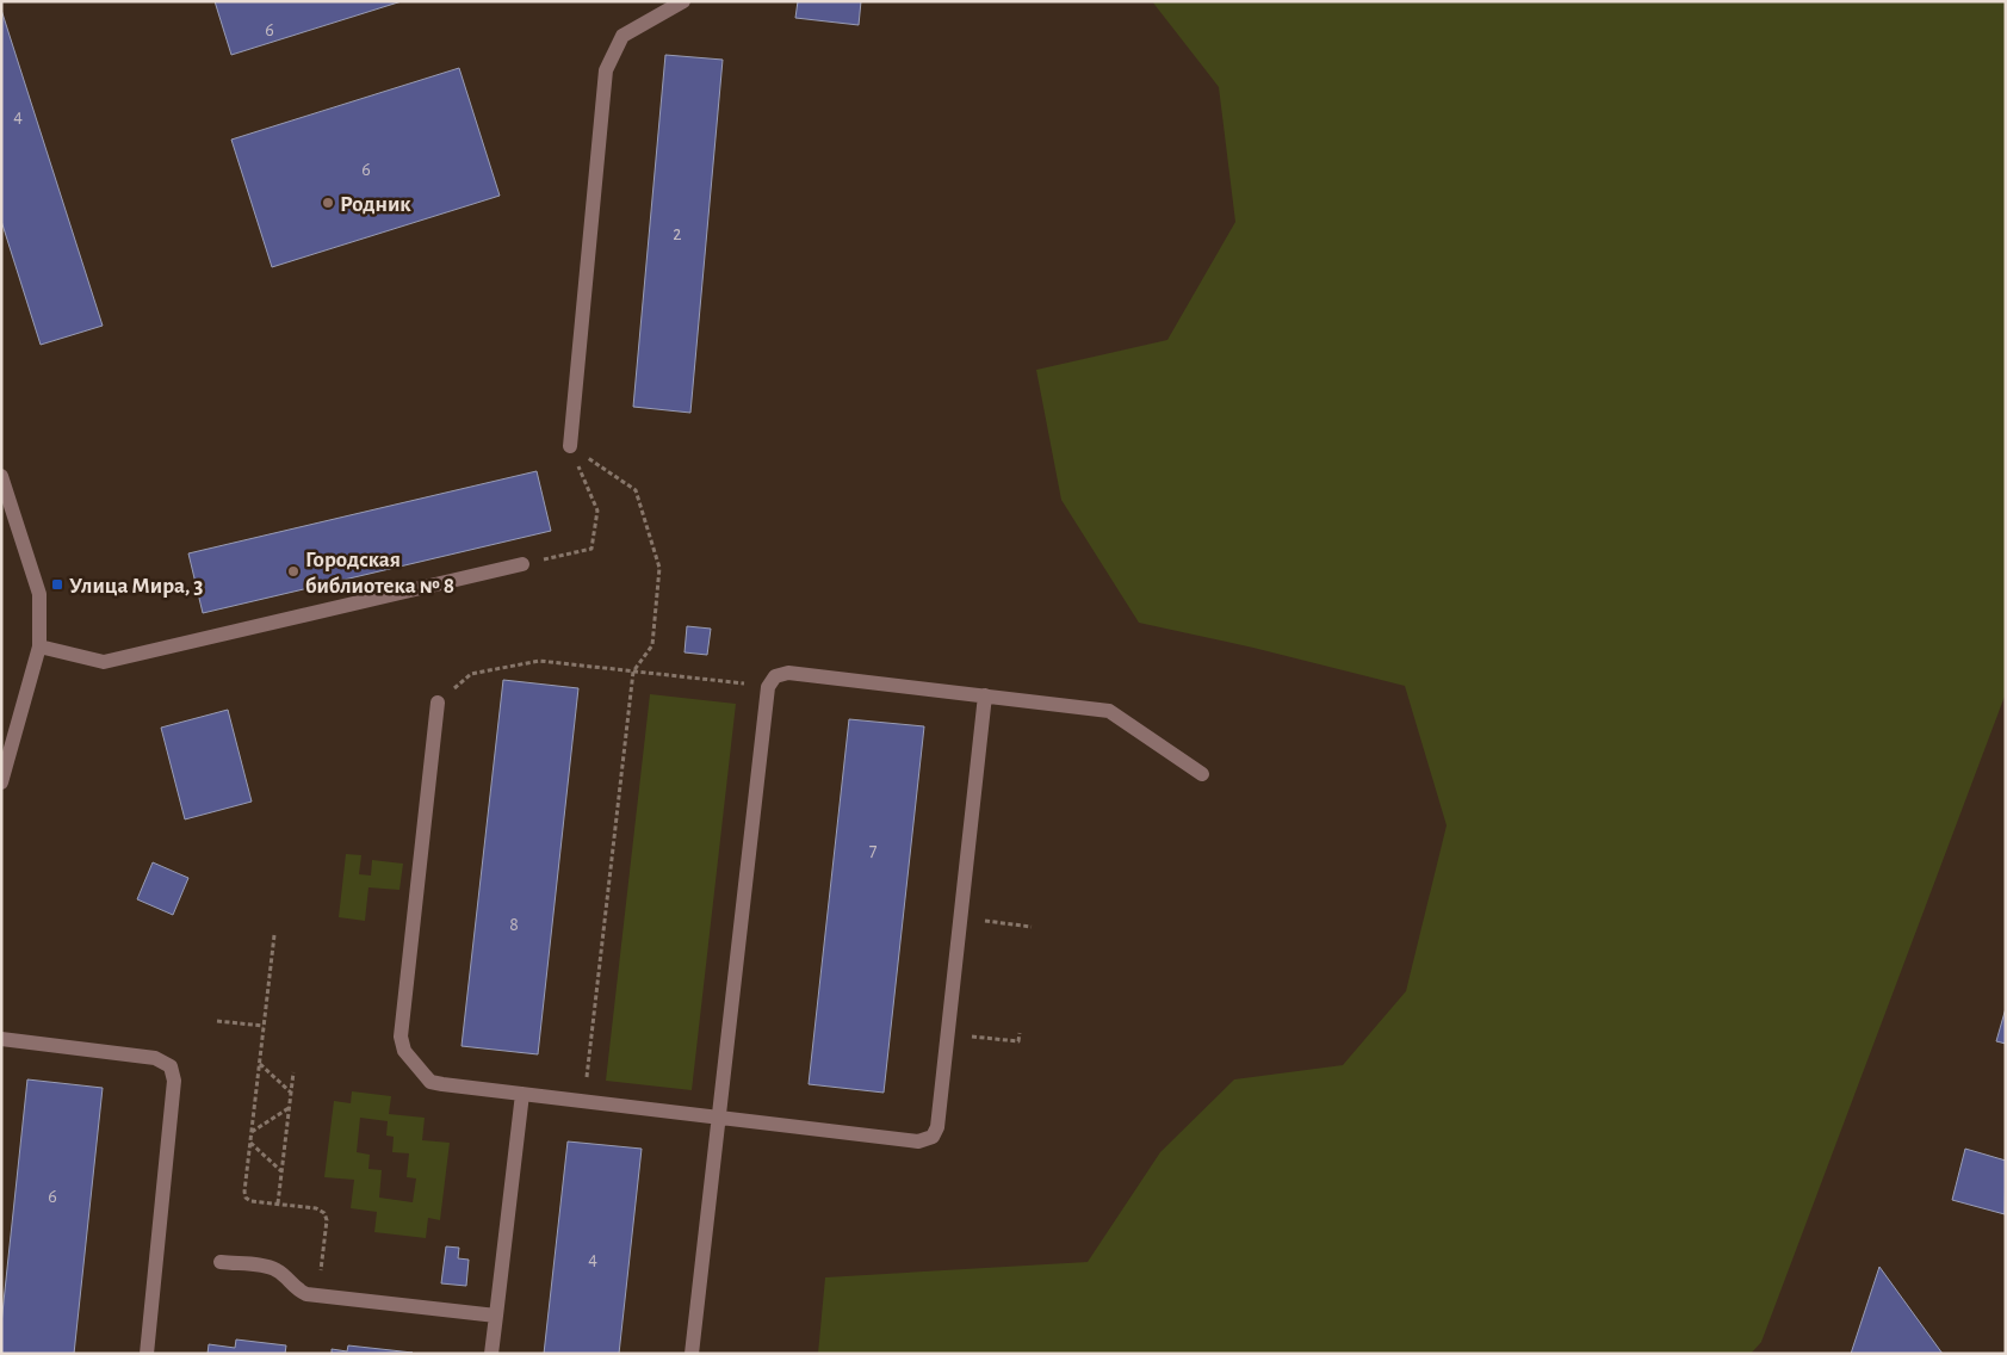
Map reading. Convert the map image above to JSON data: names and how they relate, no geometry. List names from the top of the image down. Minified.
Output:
{"places":{"other":["Родник","Городская библиотека № 8"],"transit":["Улица Мира, 3"]},"house_numbers":["6","4","6","2","7","8","6","4"]}
